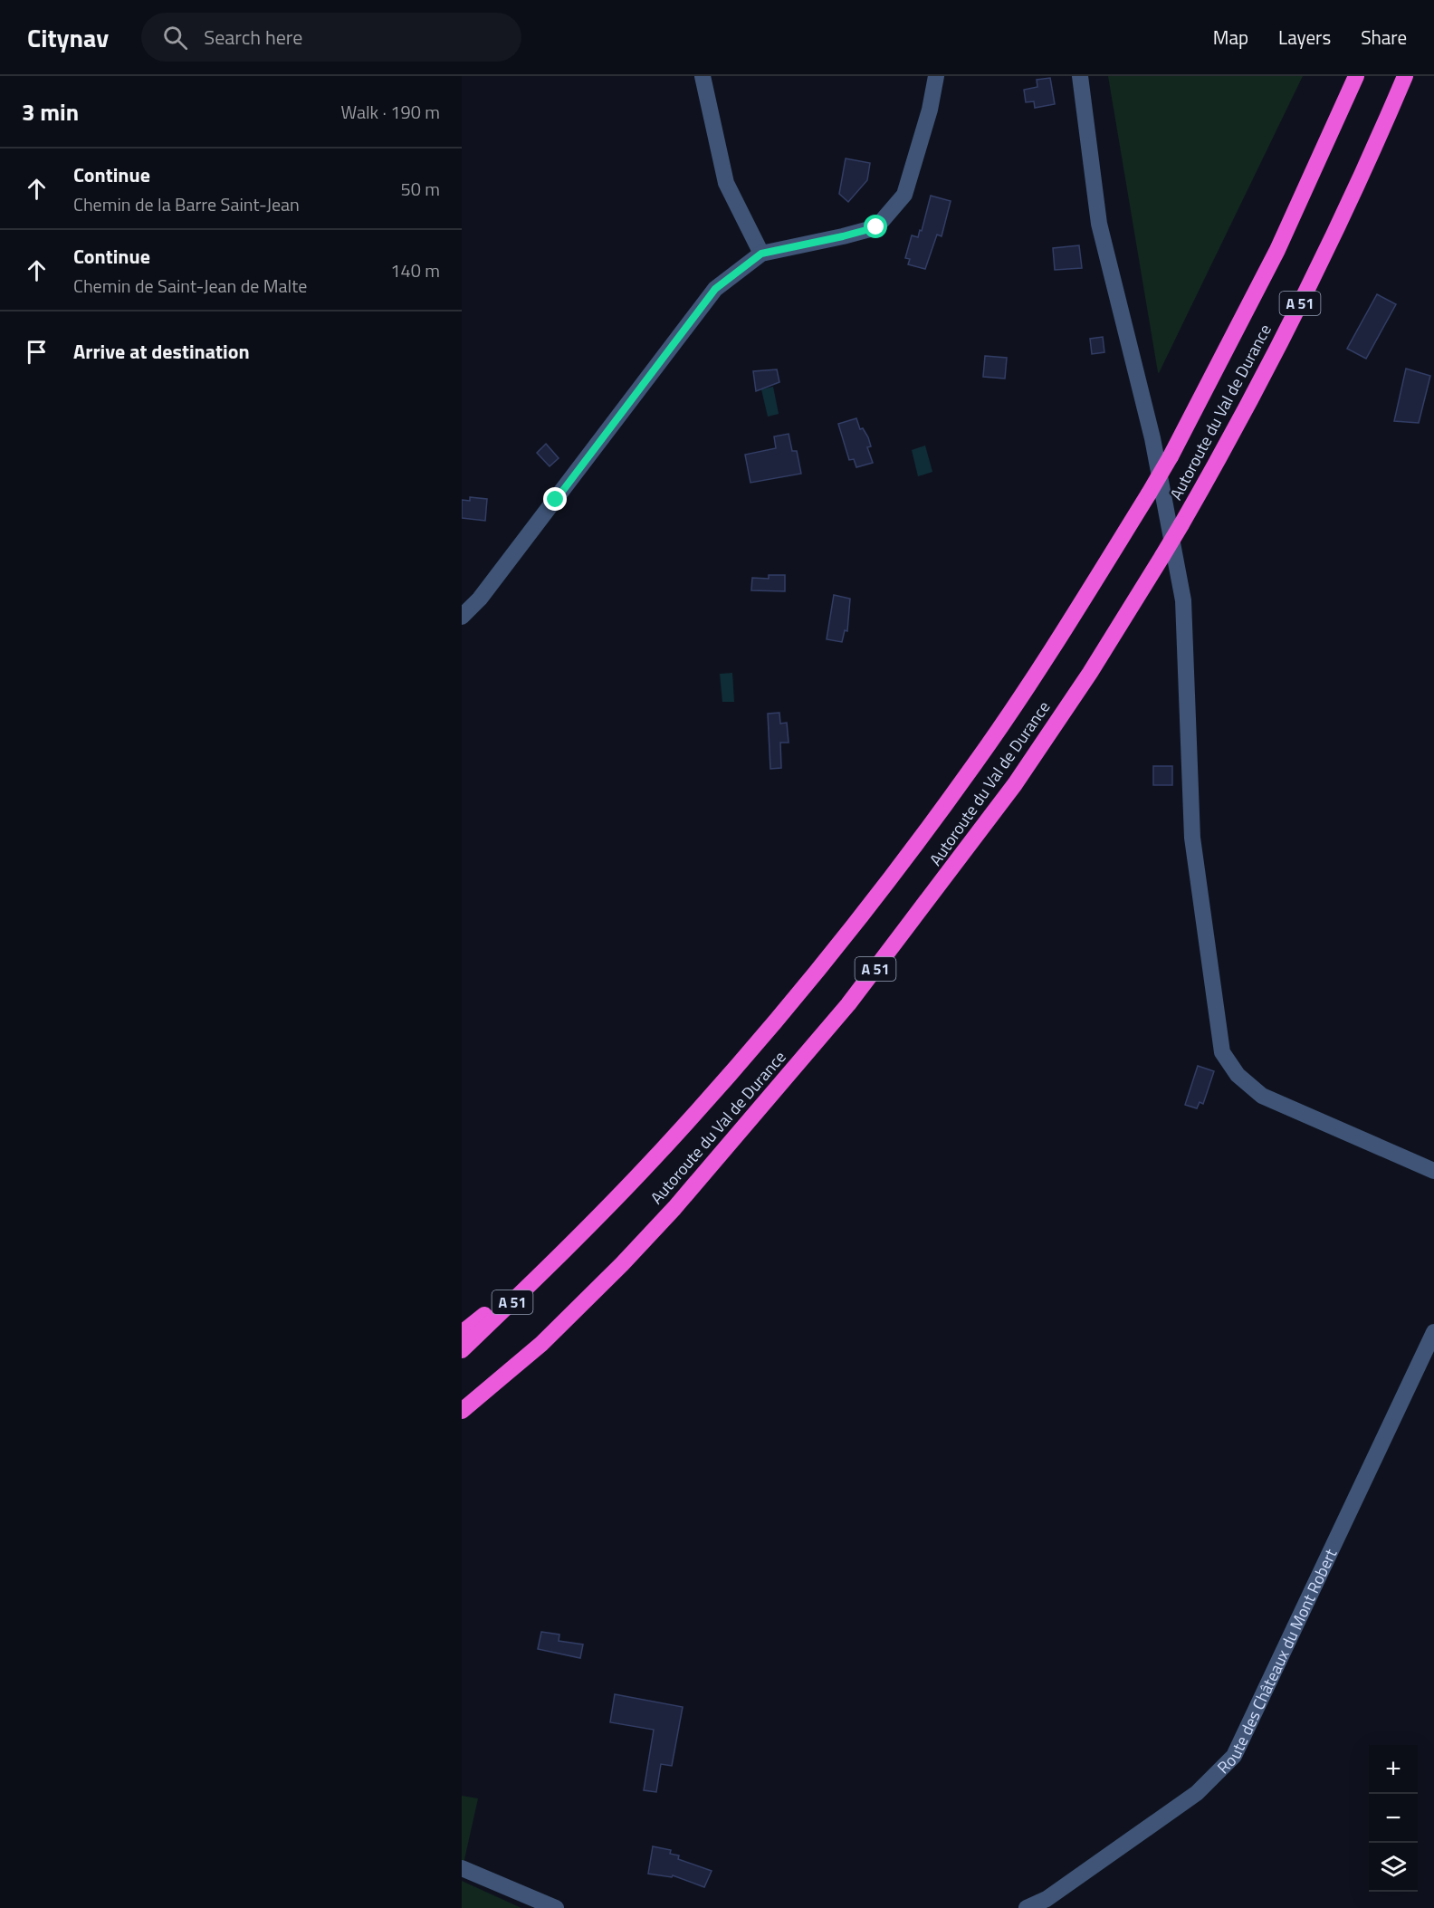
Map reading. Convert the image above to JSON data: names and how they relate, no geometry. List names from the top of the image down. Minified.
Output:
{"streets":{"highway":["A 51","Autoroute du Val de Durance"],"street":["Route des Châteaux du Mont Robert"]},"page":{"header":"Citynav","search":"Search here","nav":["Map","Layers","Share"],"heading":["3 min","Walk · 190 m"],"list":[["Continue","Chemin de la Barre Saint-Jean","50 m"],["Continue","Chemin de Saint-Jean de Malte","140 m"],"Arrive at destination"],"map_buttons":["+","−"]}}
